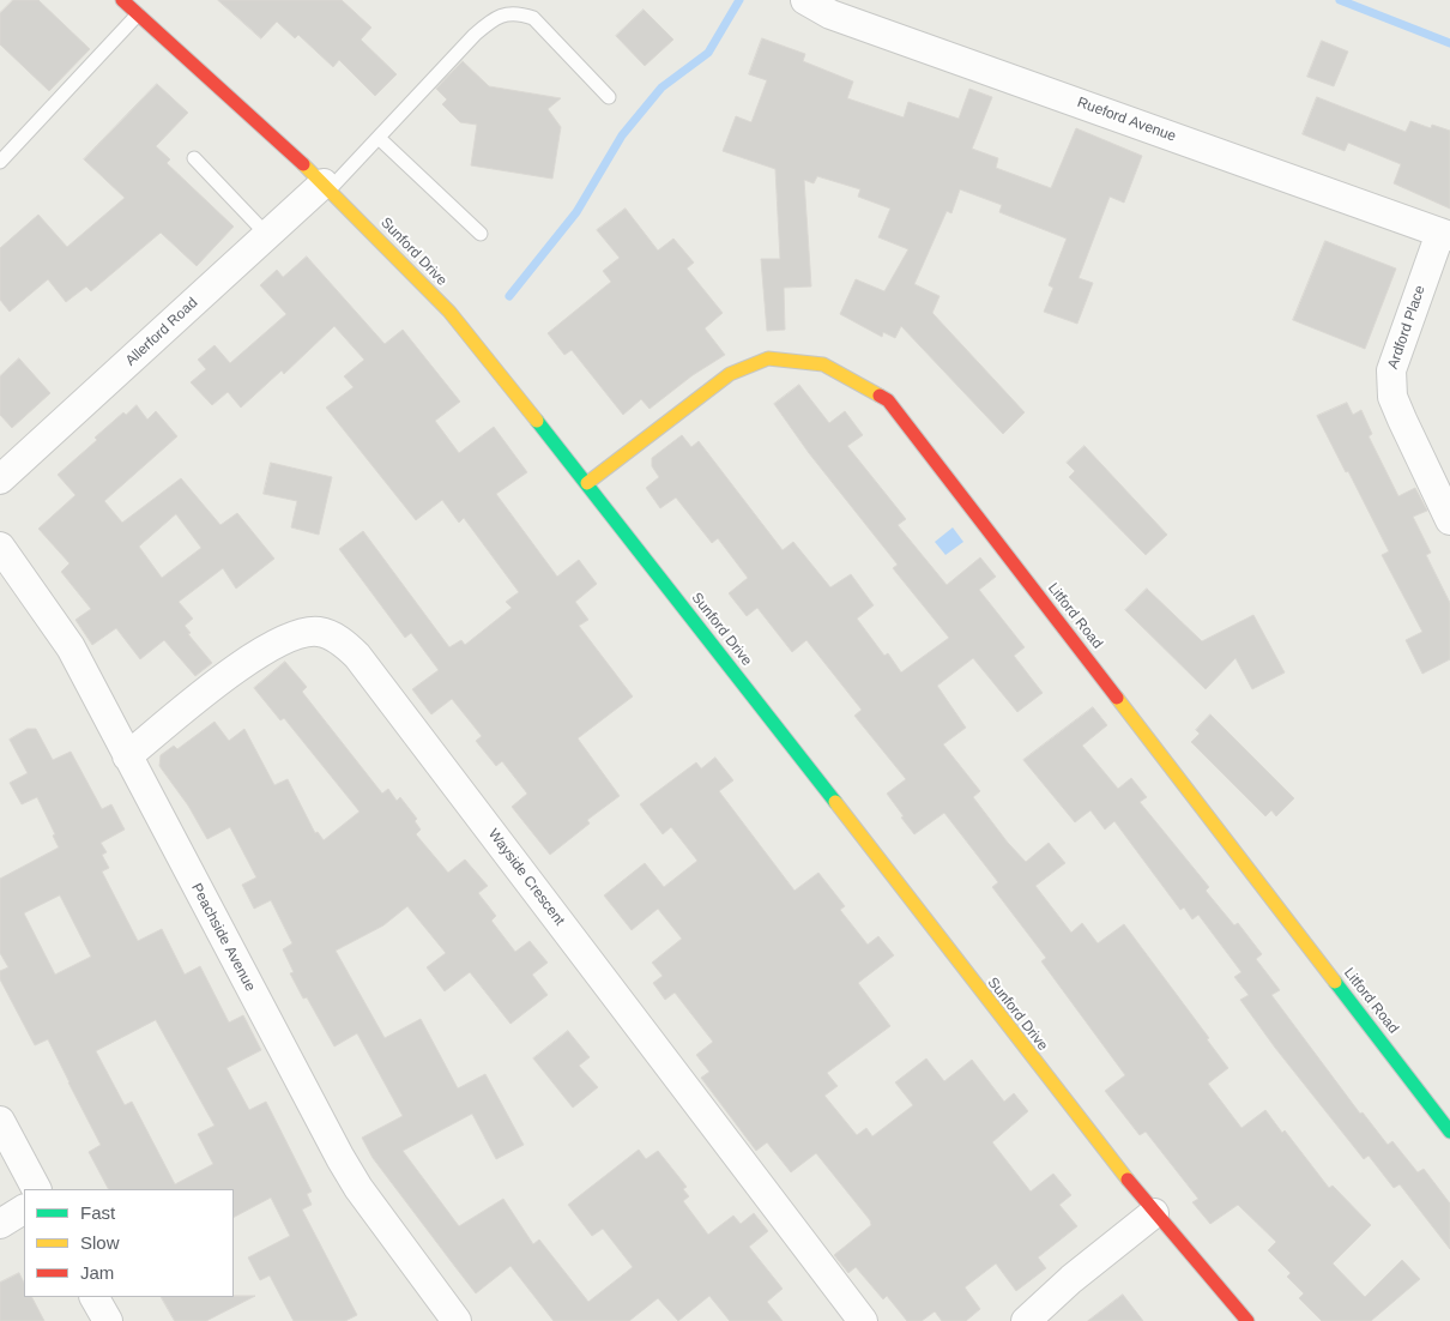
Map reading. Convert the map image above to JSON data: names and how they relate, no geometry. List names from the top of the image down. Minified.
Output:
{"streets":{"street":["Rueford Avenue","Sunford Drive","Ardford Place","Allerford Road","Litford Road","Wayside Crescent","Peachside Avenue"]},"crossings":[["Rueford Avenue","Ardford Place"],["Sunford Drive","Allerford Road"],["Sunford Drive","Litford Road"],["Wayside Crescent","Peachside Avenue"]],"legend":["Fast","Slow","Jam"]}
